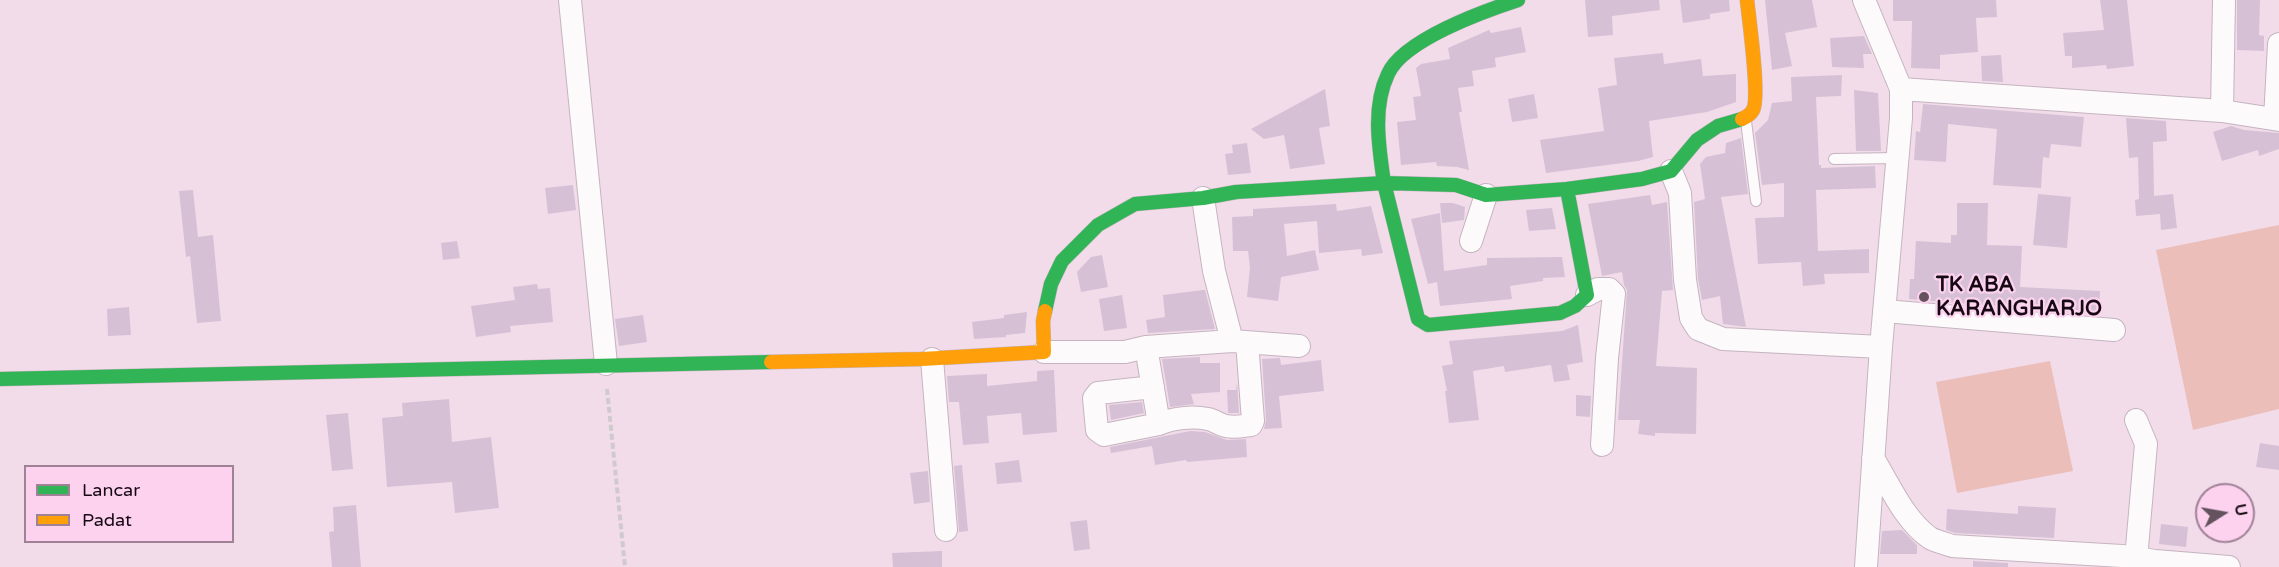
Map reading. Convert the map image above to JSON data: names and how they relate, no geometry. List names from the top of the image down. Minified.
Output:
{"places":["TK ABA KARANGHARJO"],"legend":["Lancar","Padat"],"north":"right"}
